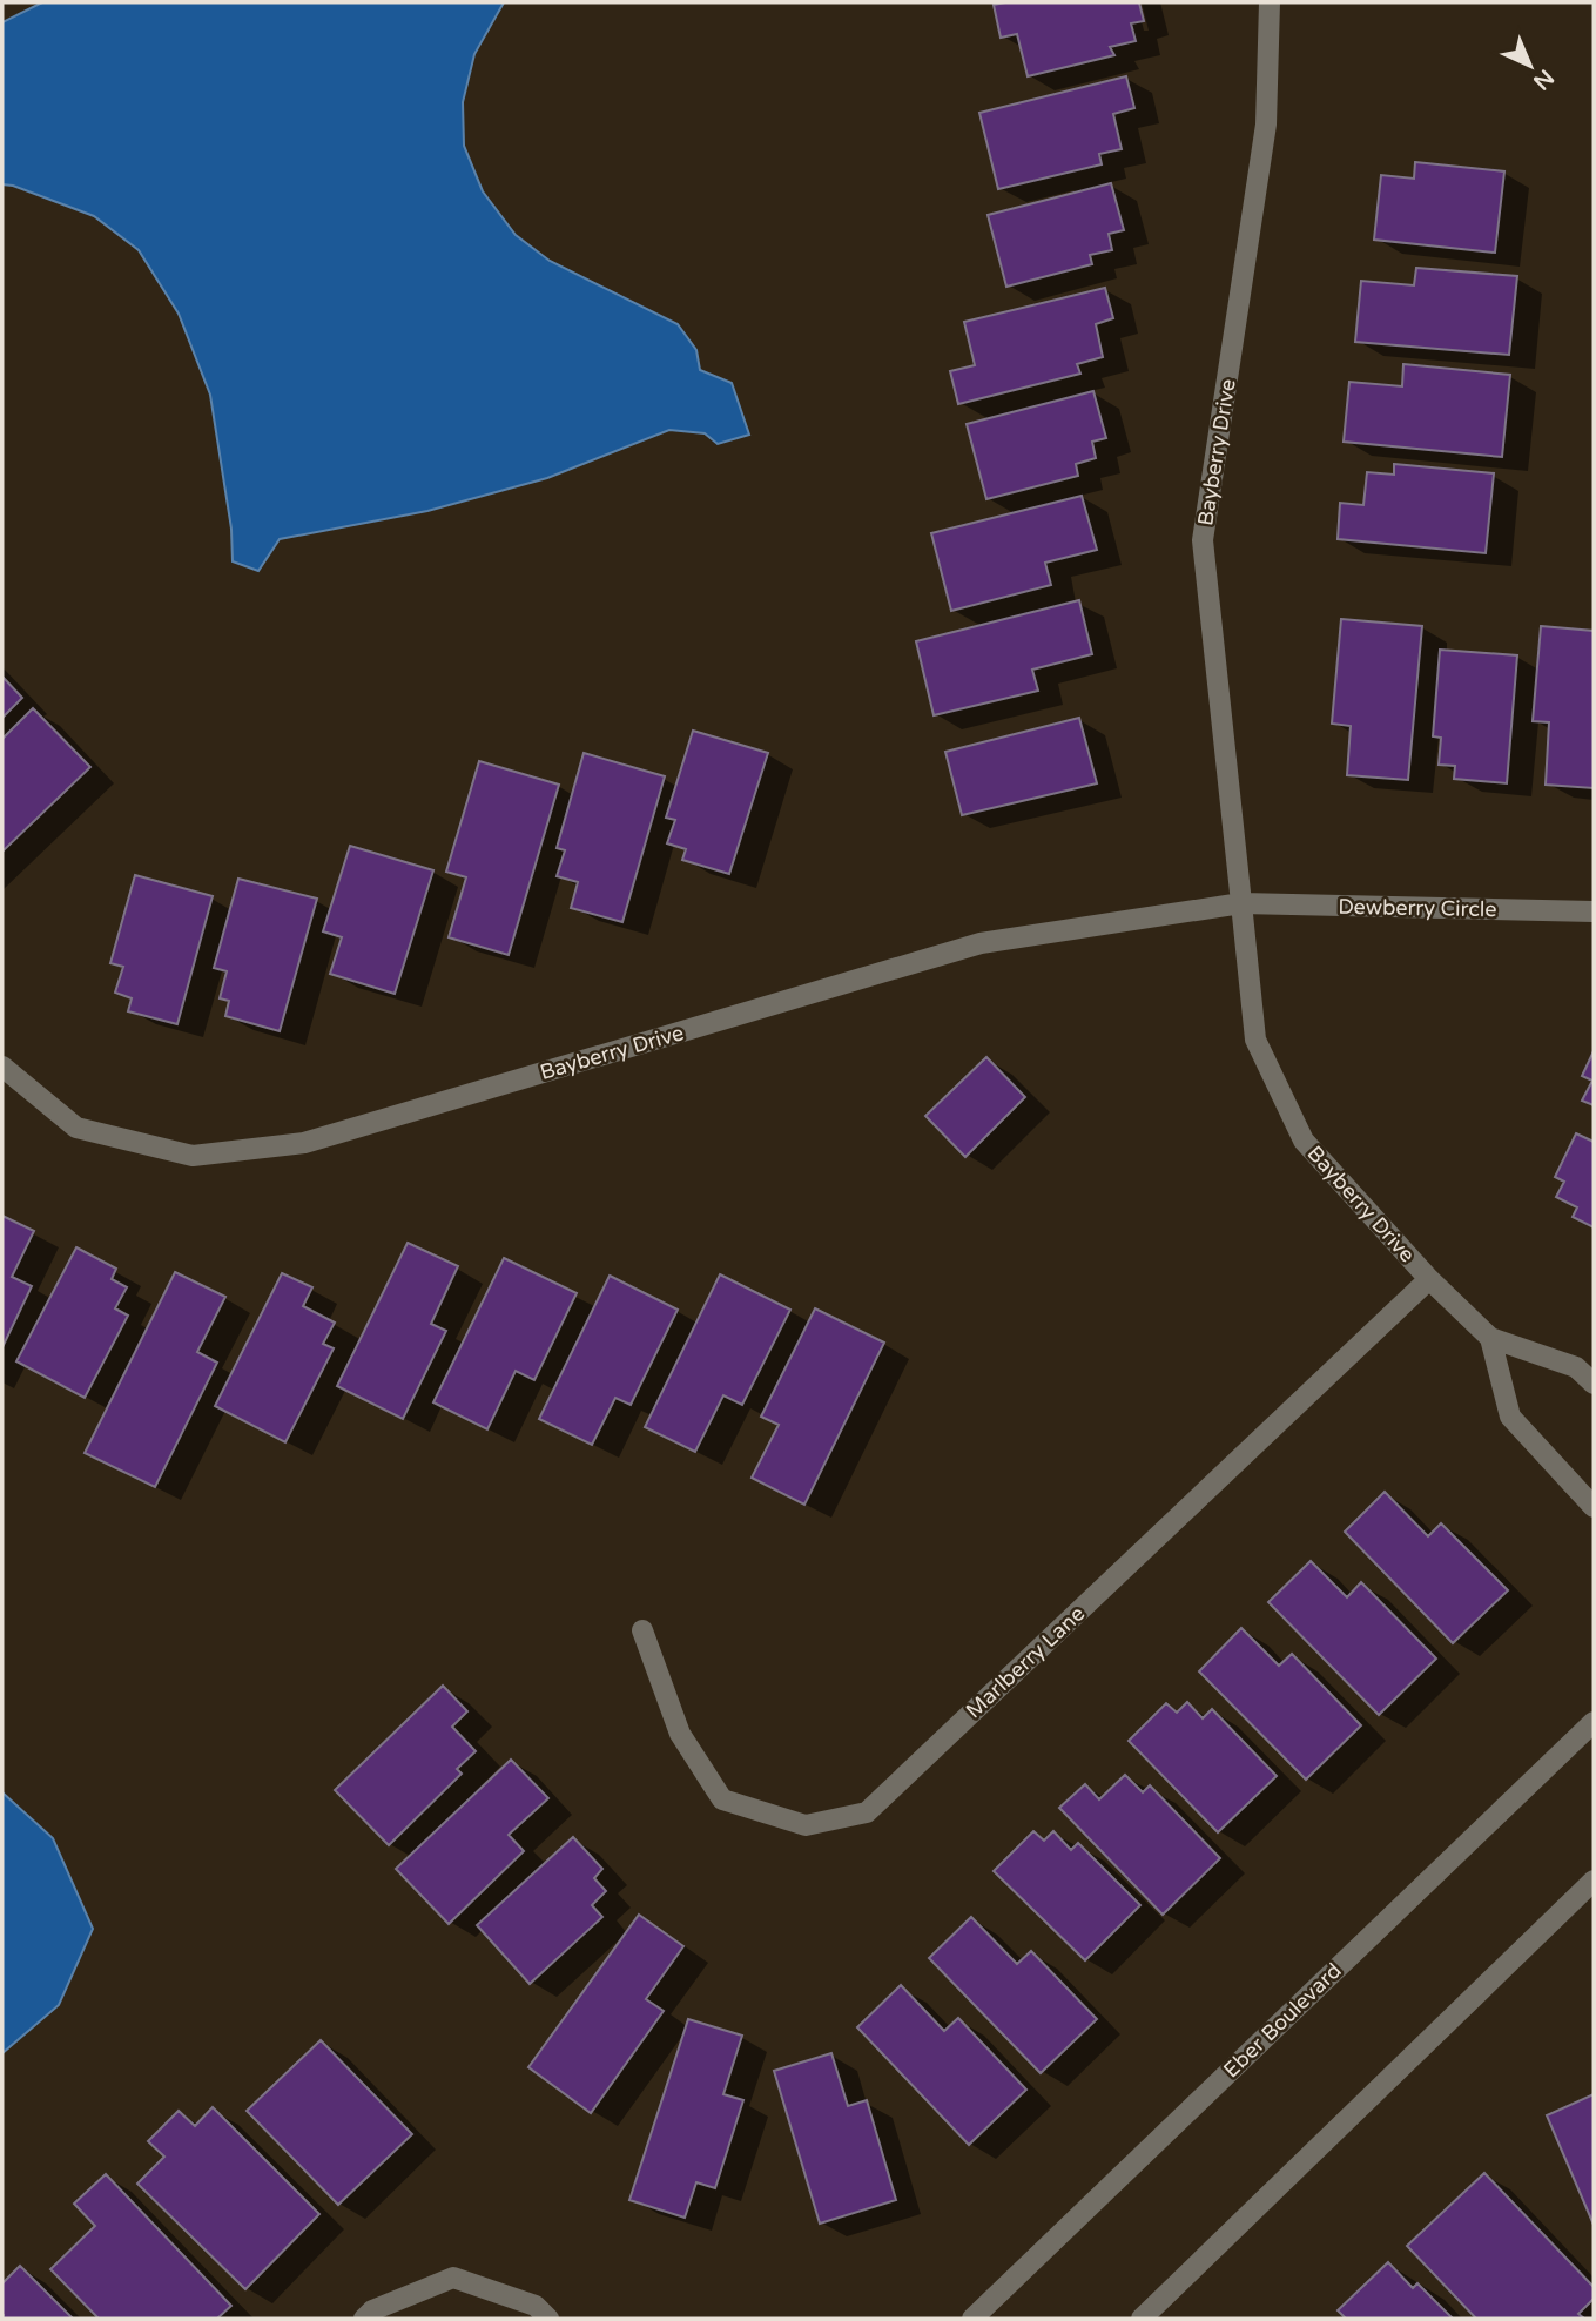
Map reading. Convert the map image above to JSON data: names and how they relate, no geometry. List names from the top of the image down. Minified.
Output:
{"streets":{"street":["Bayberry Drive","Dewberry Circle","Marlberry Lane","Eber Boulevard"]},"crossings":[["Bayberry Drive","Dewberry Circle"],["Bayberry Drive","Marlberry Lane"]],"north":"bottom right"}
